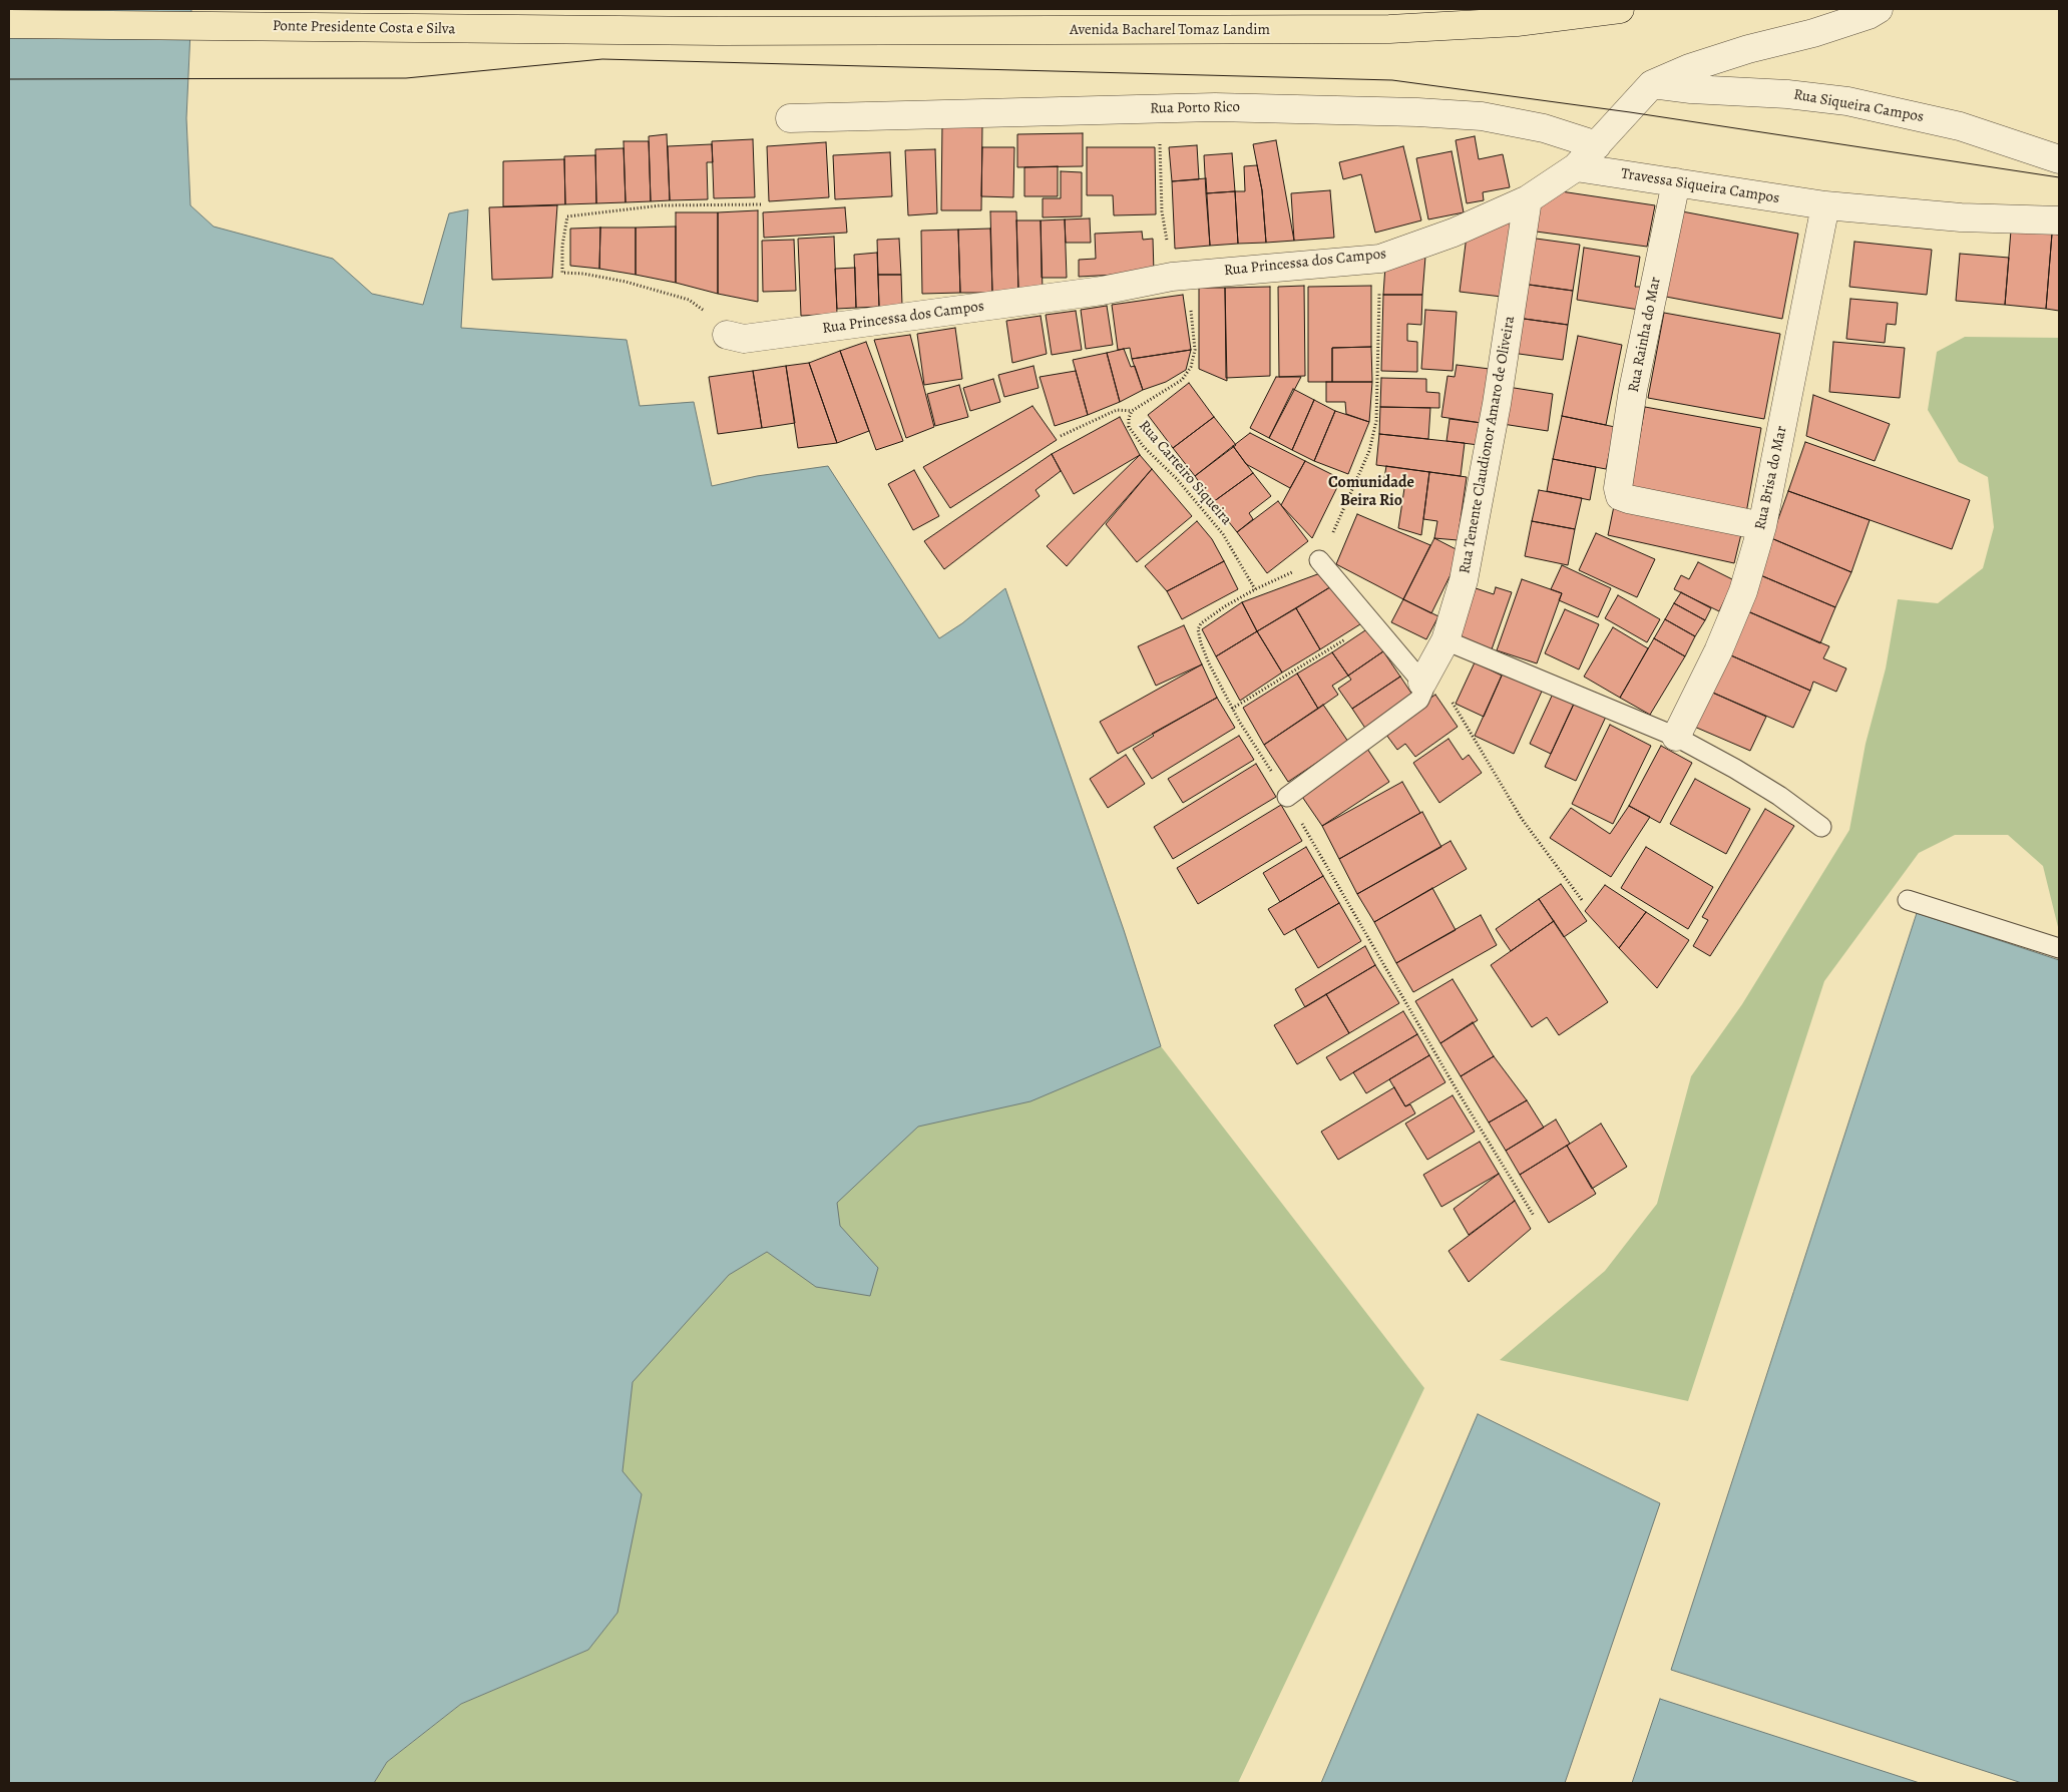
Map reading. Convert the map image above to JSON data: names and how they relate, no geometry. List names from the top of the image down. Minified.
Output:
{"streets":{"highway":["Ponte Presidente Costa e Silva","Avenida Bacharel Tomaz Landim"],"street":["Rua Siqueira Campos","Rua Porto Rico","Travessa Siqueira Campos","Rua Princessa dos Campos","Rua Rainha do Mar","Rua Tenente Claudionor Amaro de Oliveira","Rua Brisa do Mar"],"path":["Rua Carteiro Siqueira"]},"crossings":[["Ponte Presidente Costa e Silva","Avenida Bacharel Tomaz Landim"],["Rua Siqueira Campos","Rua Princessa dos Campos"],["Rua Porto Rico","Rua Princessa dos Campos"],["Rua Porto Rico","Rua Carteiro Siqueira"],["Travessa Siqueira Campos","Rua Princessa dos Campos"],["Travessa Siqueira Campos","Rua Rainha do Mar"],["Travessa Siqueira Campos","Rua Brisa do Mar"],["Rua Princessa dos Campos","Rua Tenente Claudionor Amaro de Oliveira"],["Rua Princessa dos Campos","Rua Carteiro Siqueira"],["Rua Rainha do Mar","Rua Brisa do Mar"]],"districts":["Comunidade Beira Rio"]}
